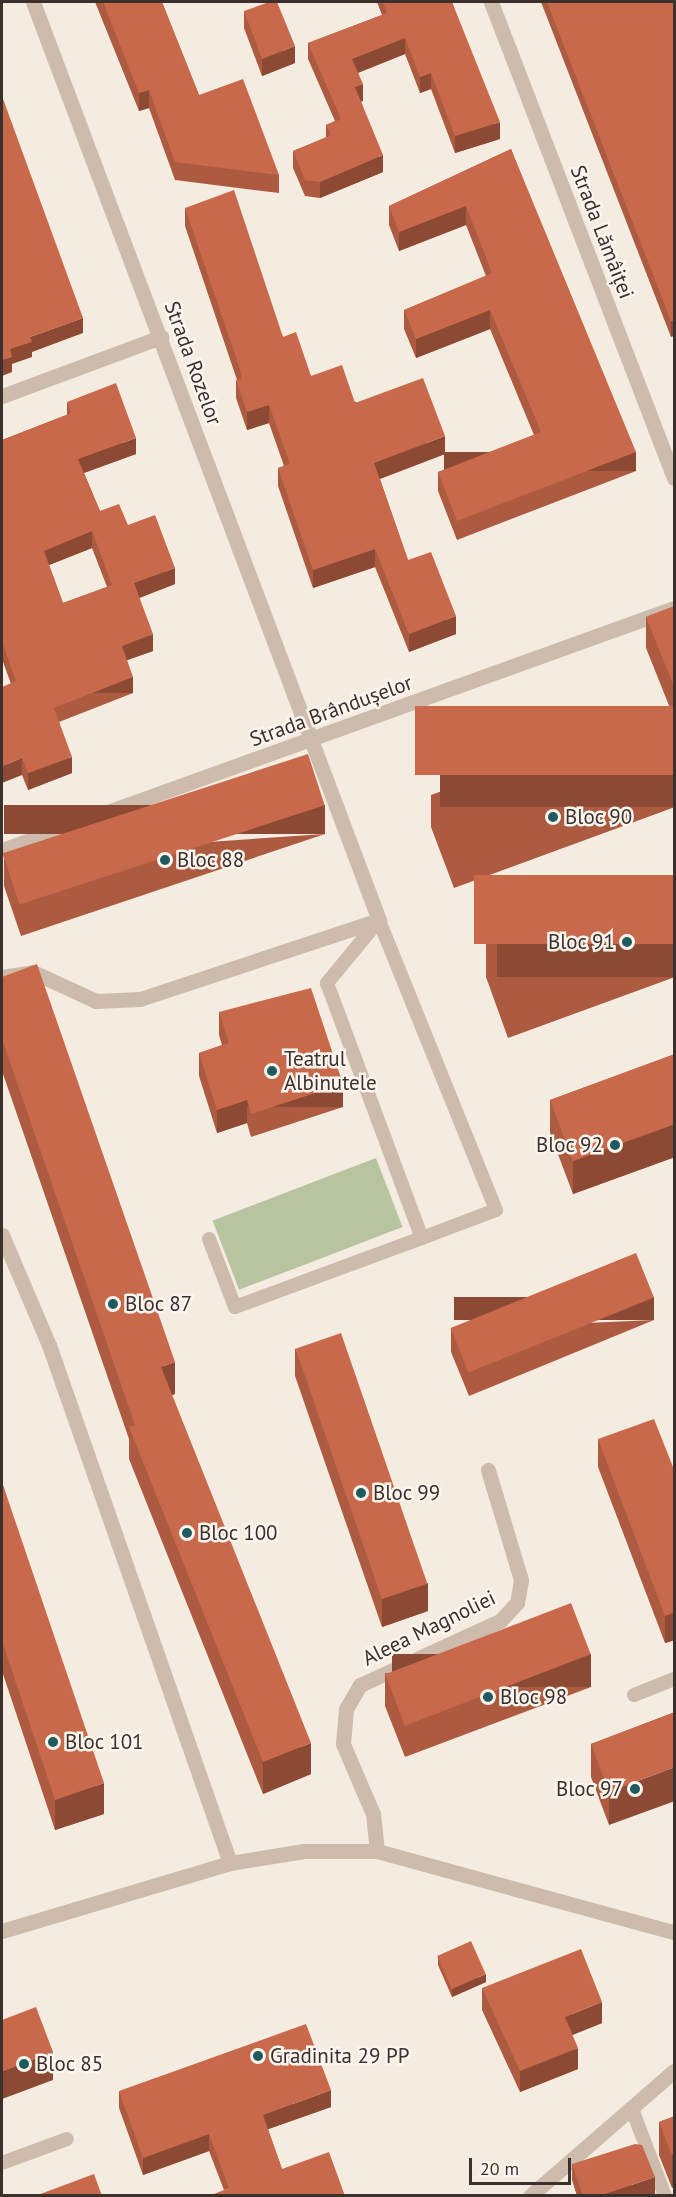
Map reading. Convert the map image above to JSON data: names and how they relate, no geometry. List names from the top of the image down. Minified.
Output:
{"streets":{"street":["Strada Lămâiței","Strada Rozelor","Strada Brândușelor","Aleea Magnoliei"]},"crossings":[["Strada Rozelor","Strada Brândușelor"]],"places":["Bloc 90","Bloc 88","Bloc 91","Teatrul Albinutele","Bloc 92","Bloc 87","Bloc 99","Bloc 100","Bloc 98","Bloc 101","Bloc 97","Gradinita 29 PP","Bloc 85"],"scale_bar":"20 m"}
